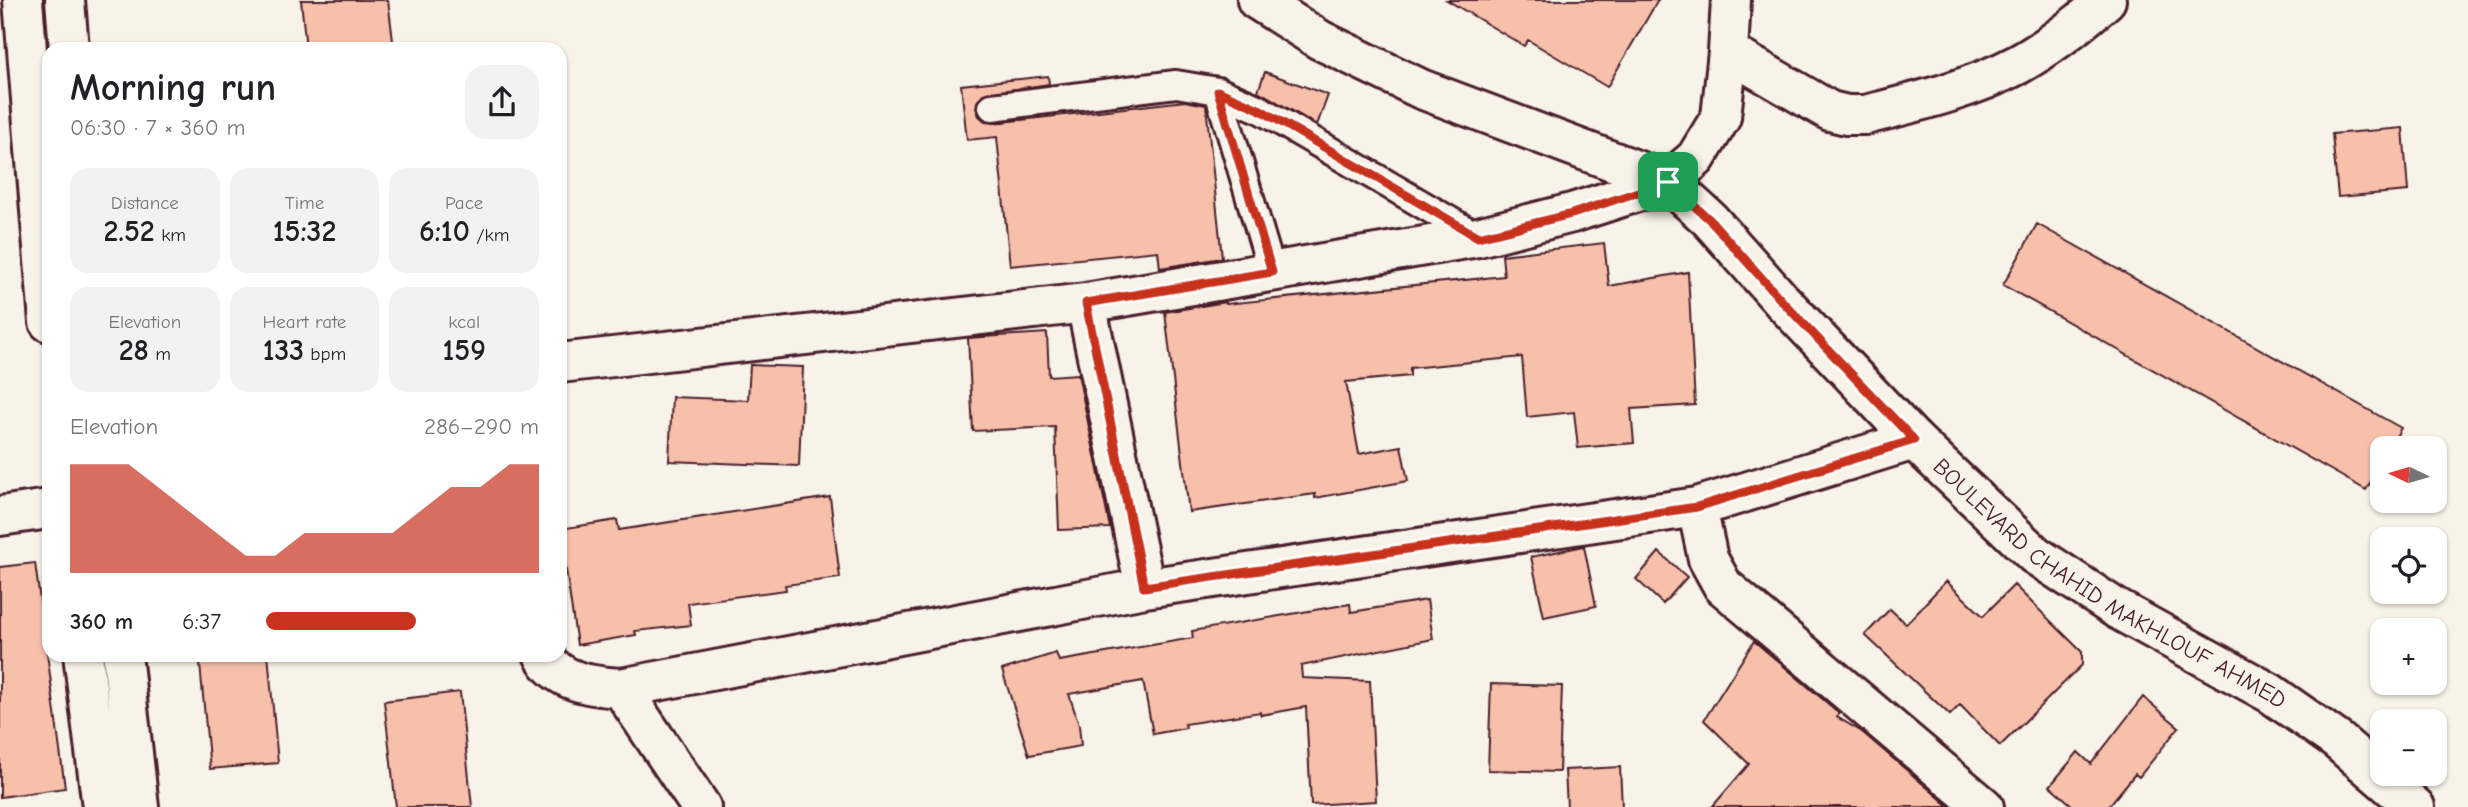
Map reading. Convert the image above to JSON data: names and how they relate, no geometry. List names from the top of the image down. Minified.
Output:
{"streets":{"street":["BOULEVARD CHAHID MAKHLOUF AHMED"]},"north":"left","page":{"heading":["Morning run","06:30 · 7 × 360 m"],"stats":[["Distance","2.52 km"],["Time","15:32"],["Pace","6:10 /km"],["Elevation","28 m"],["Heart rate","133 bpm"],["kcal","159"]],"chart":["Elevation","286–290 m"],"map_buttons":["+","−"],"list":[{"name":"360 m","note":"6:37"}]}}
